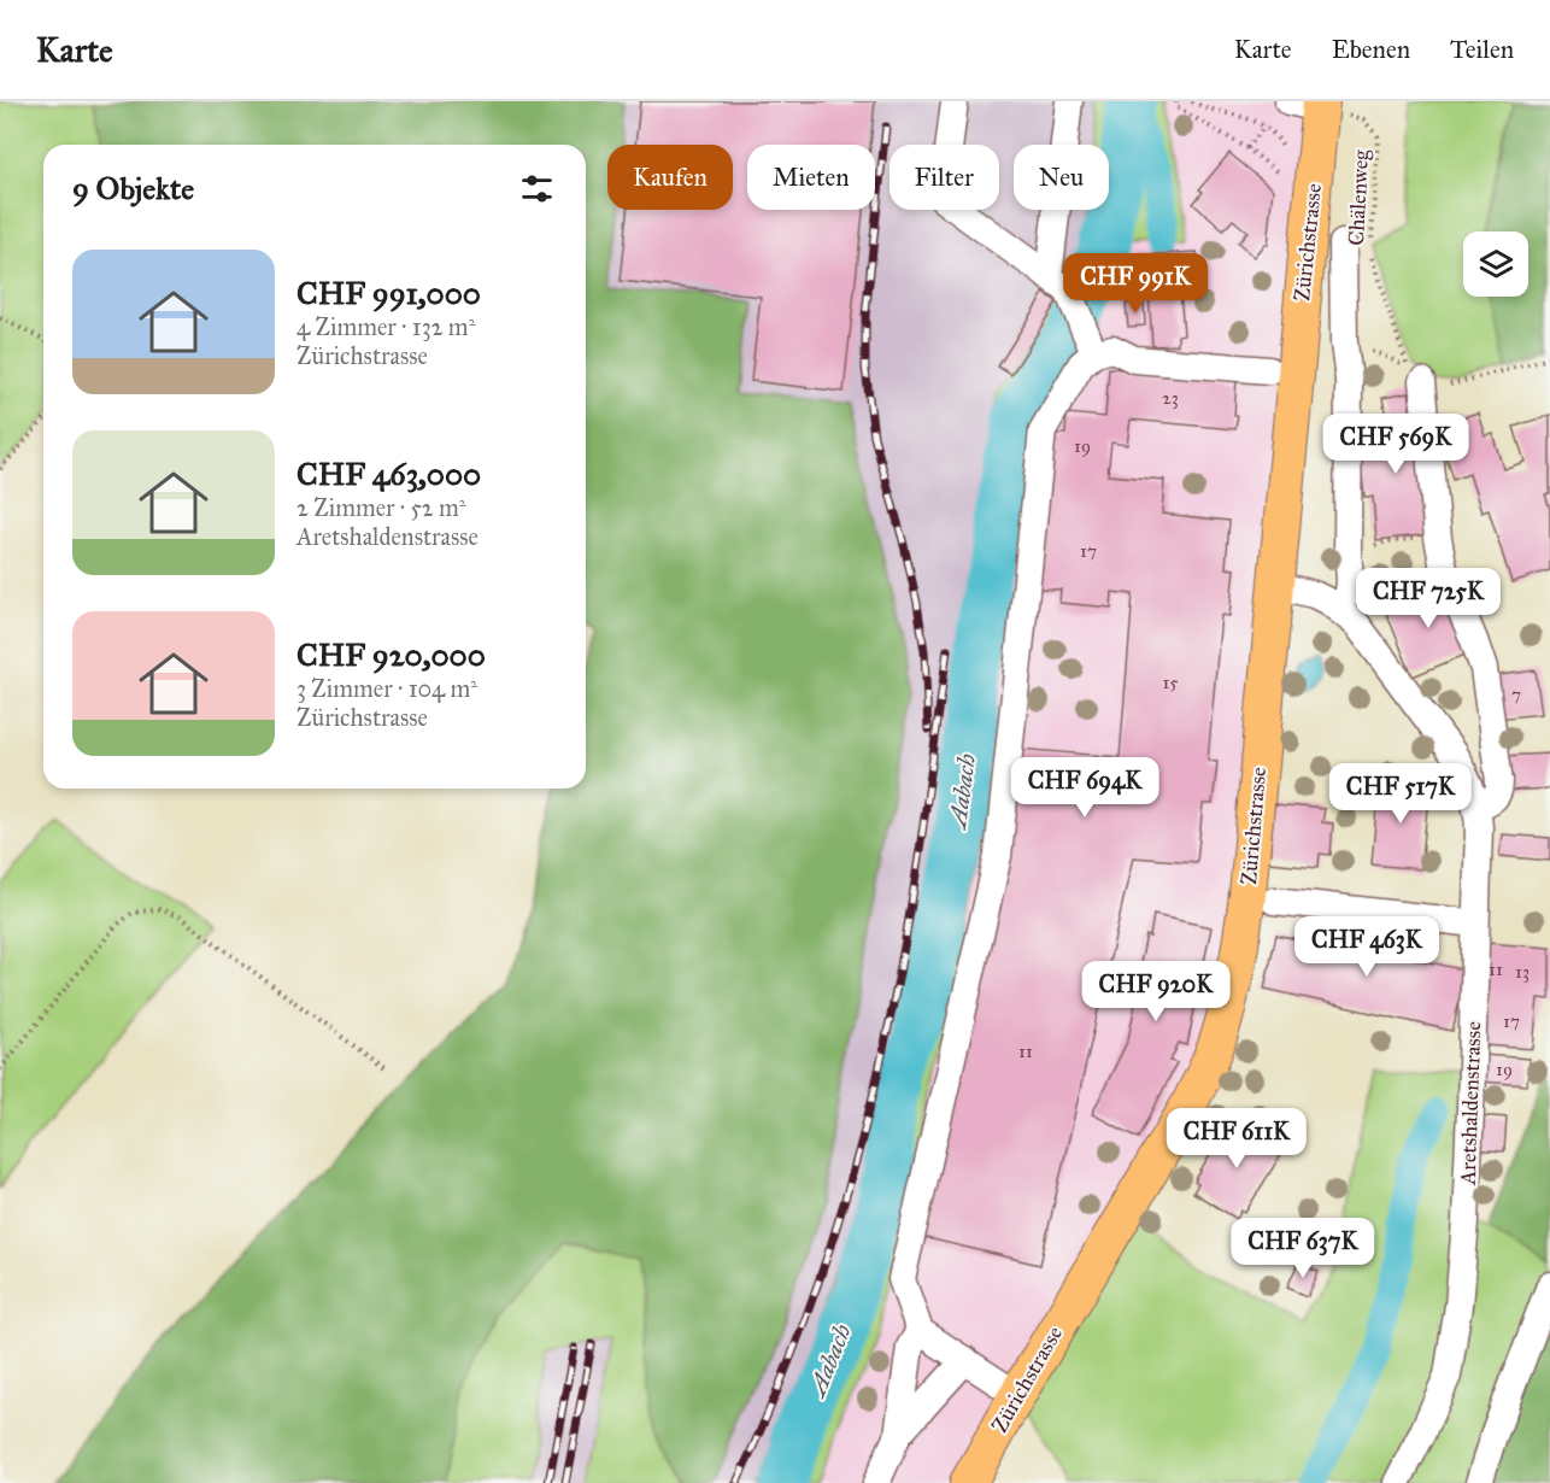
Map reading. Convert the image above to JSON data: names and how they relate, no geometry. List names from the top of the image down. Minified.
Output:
{"streets":{"main road":["Zürichstrasse"],"street":["Aretshaldenstrasse"],"path":["Chälenweg"]},"crossings":[["Chälenweg","Zürichstrasse"],["Zürichstrasse","Aretshaldenstrasse"]],"water":["Aabach"],"house_numbers":["23","19","17","15","7","11","13","17","11","19"],"page":{"header":"Karte","nav":["Karte","Ebenen","Teilen"],"chip":["Kaufen","Mieten","Filter","Neu"],"heading":"9 Objekte","list":[{"name":"CHF 991,000","note":"4 Zimmer · 132 m² · Zürichstrasse"},{"name":"CHF 463,000","note":"2 Zimmer · 52 m² · Aretshaldenstrasse"},{"name":"CHF 920,000","note":"3 Zimmer · 104 m² · Zürichstrasse"}],"price":["CHF 991K","CHF 569K","CHF 725K","CHF 694K","CHF 517K","CHF 463K","CHF 920K","CHF 611K","CHF 637K"]}}
